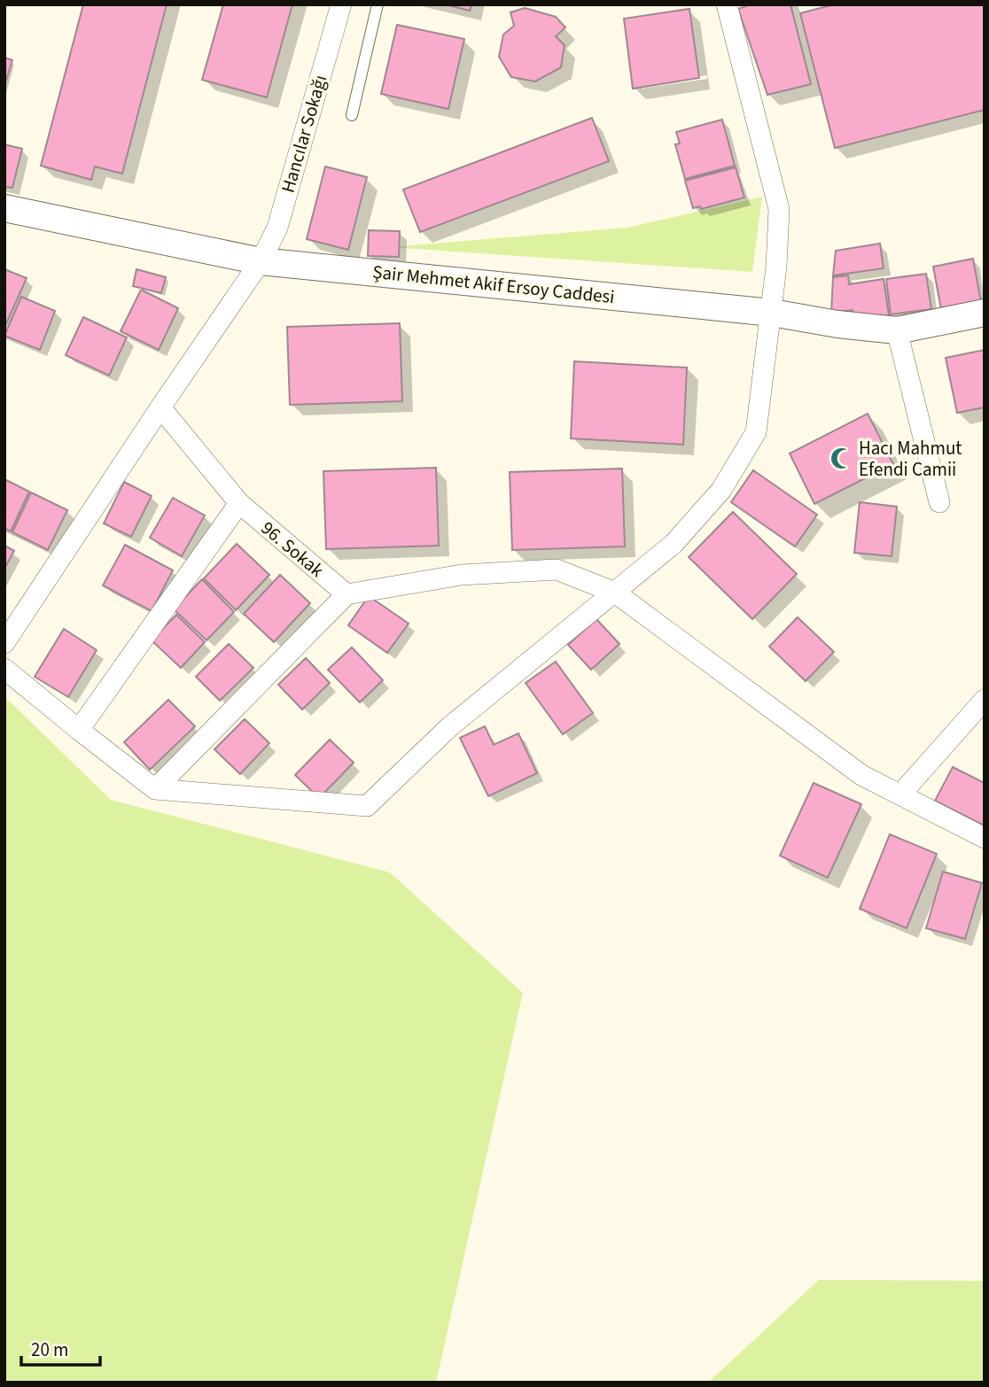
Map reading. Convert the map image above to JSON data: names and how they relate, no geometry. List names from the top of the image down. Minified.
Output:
{"streets":{"street":["Hancılar Sokağı","Şair Mehmet Akif Ersoy Caddesi","96. Sokak"]},"crossings":[["Hancılar Sokağı","Şair Mehmet Akif Ersoy Caddesi"],["Hancılar Sokağı","96. Sokak"]],"places":{"mosque":["Hacı Mahmut Efendi Camii"]},"scale_bar":"20 m"}
